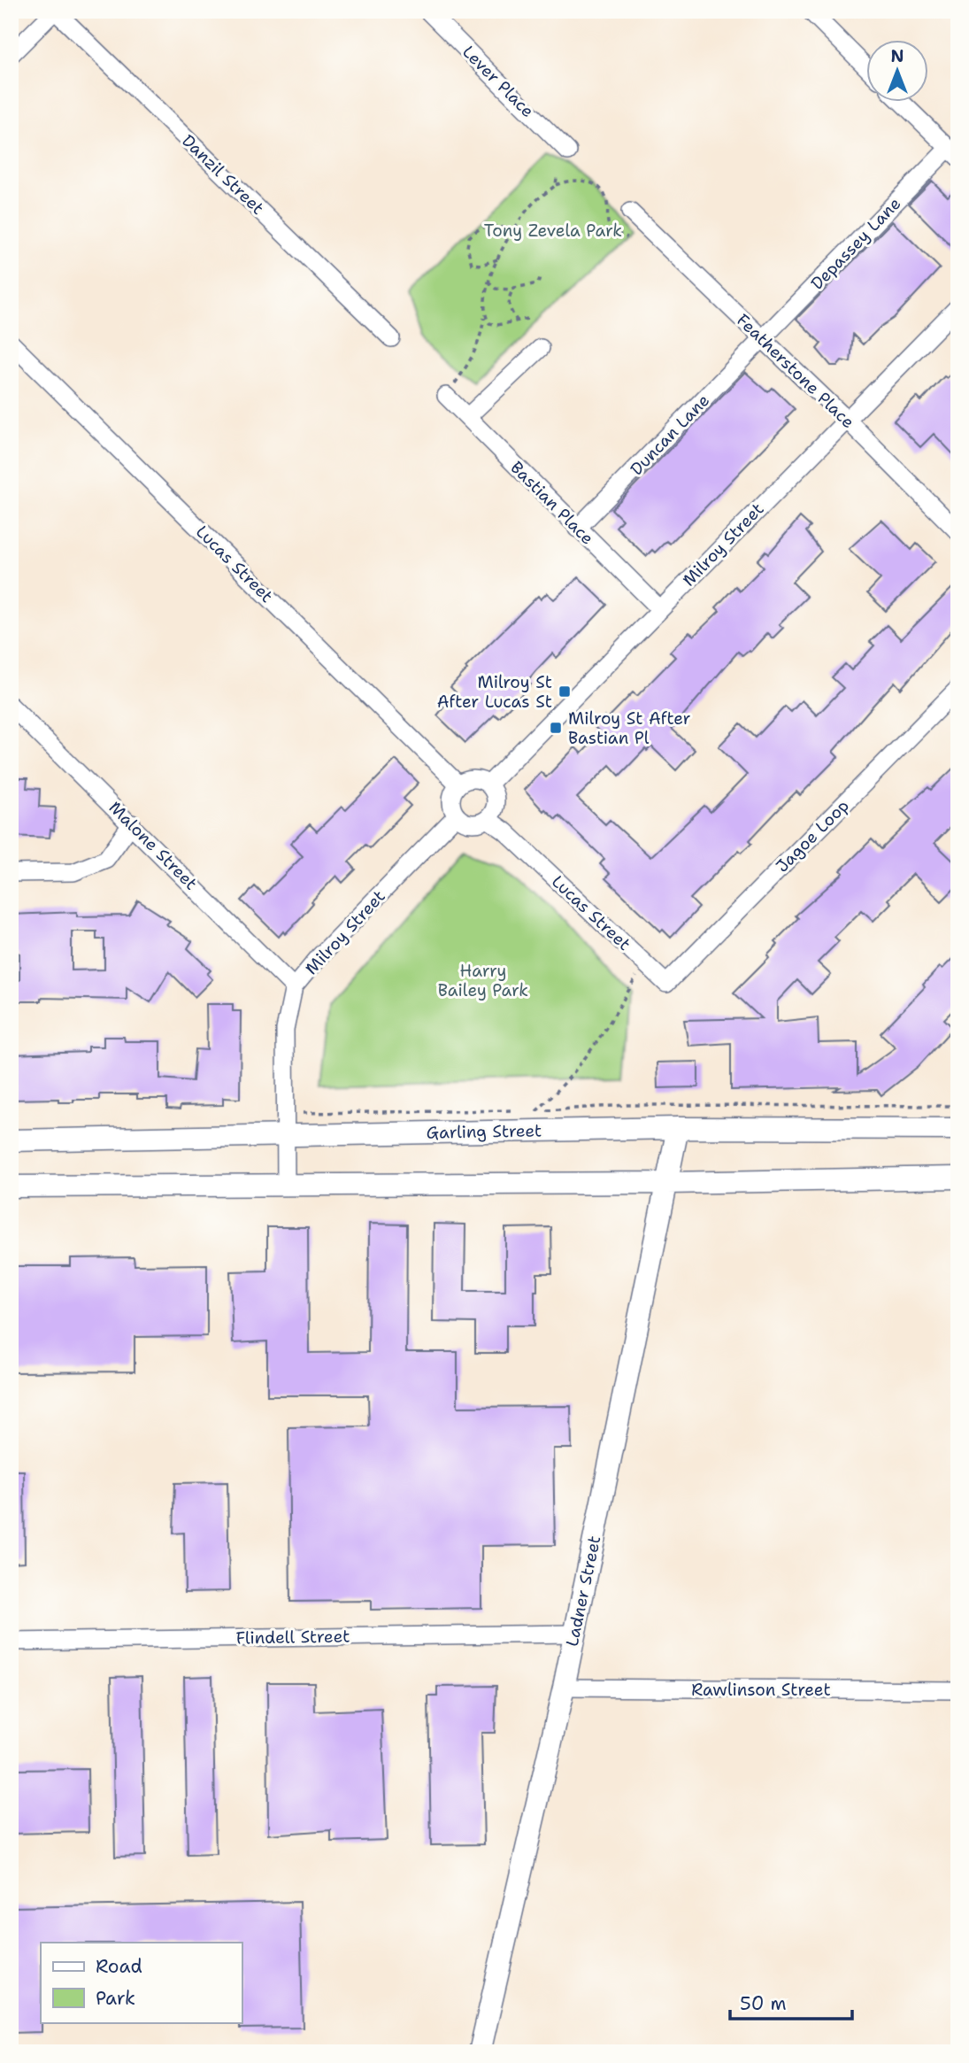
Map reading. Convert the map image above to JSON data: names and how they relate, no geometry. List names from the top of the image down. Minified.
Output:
{"streets":{"street":["Lever Place","Danzil Street","Depassey Lane","Featherstone Place","Duncan Lane","Bastian Place","Milroy Street","Lucas Street","Jagoe Loop","Malone Street","Garling Street","Ladner Street","Flindell Street","Rawlinson Street"]},"crossings":[["Depassey Lane","Featherstone Place"],["Depassey Lane","Duncan Lane"],["Featherstone Place","Duncan Lane"],["Featherstone Place","Milroy Street"],["Duncan Lane","Bastian Place"],["Bastian Place","Milroy Street"],["Milroy Street","Lucas Street"],["Milroy Street","Malone Street"],["Milroy Street","Garling Street"],["Lucas Street","Jagoe Loop"],["Garling Street","Ladner Street"],["Ladner Street","Flindell Street"],["Ladner Street","Rawlinson Street"]],"parks":["Tony Zevela Park","Harry Bailey Park"],"places":{"transit":["Milroy St After Lucas St","Milroy St After Bastian Pl"]},"legend":["Road","Park"],"scale_bar":"50 m","north":"top"}
